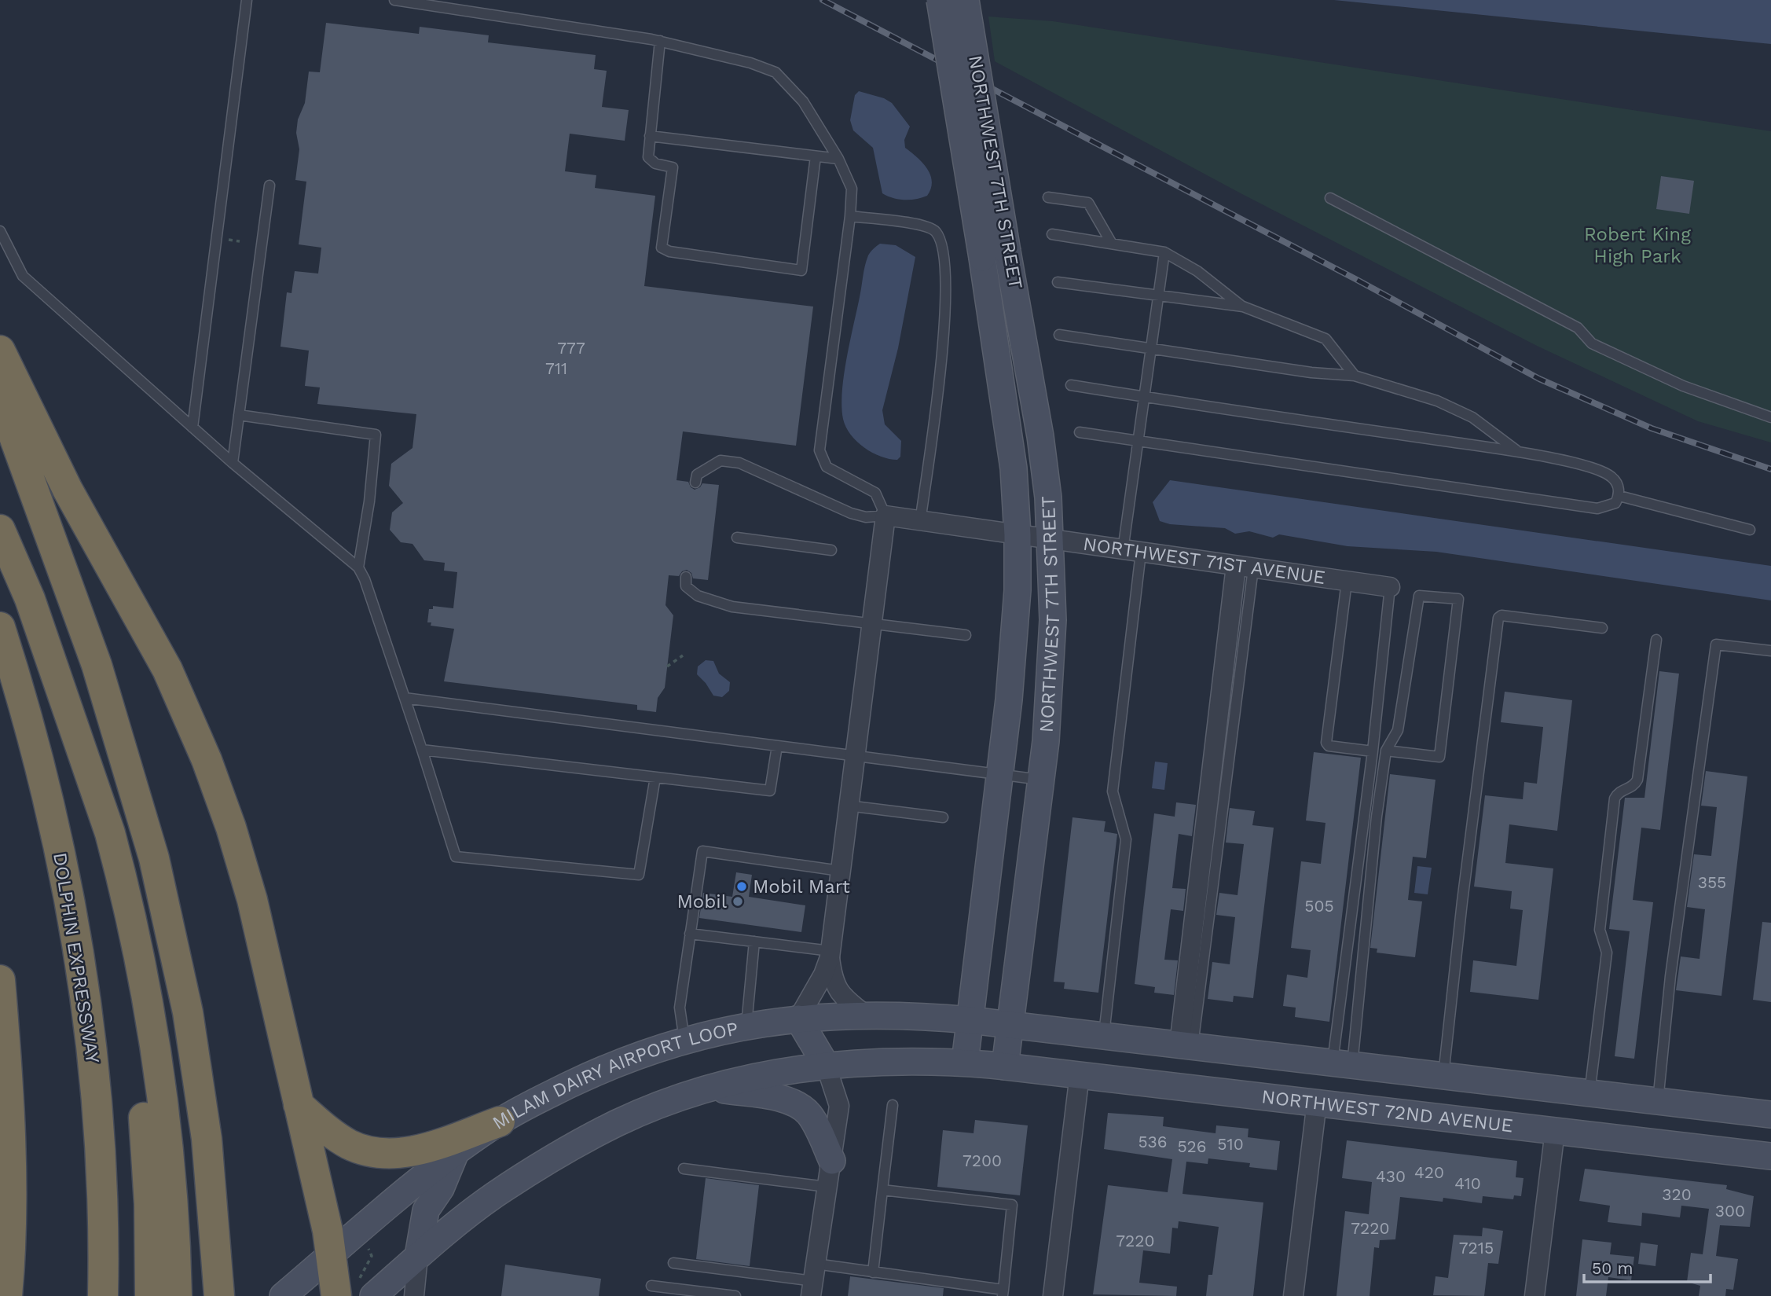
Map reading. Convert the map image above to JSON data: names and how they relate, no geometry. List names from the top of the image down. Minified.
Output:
{"streets":{"highway":["DOLPHIN EXPRESSWAY"],"main road":["NORTHWEST 7TH STREET","MILAM DAIRY AIRPORT LOOP","NORTHWEST 72ND AVENUE"],"street":["NORTHWEST 71ST AVENUE"]},"crossings":[["NORTHWEST 7TH STREET","NORTHWEST 71ST AVENUE"],["NORTHWEST 7TH STREET","MILAM DAIRY AIRPORT LOOP"],["NORTHWEST 7TH STREET","NORTHWEST 72ND AVENUE"]],"parks":["Robert King High Park"],"places":["Mobil Mart","Mobil"],"house_numbers":["777","711","355","505","536","510","526","7200","420","430","410","320","300","7220","7220","7215"],"scale_bar":"50 m"}
